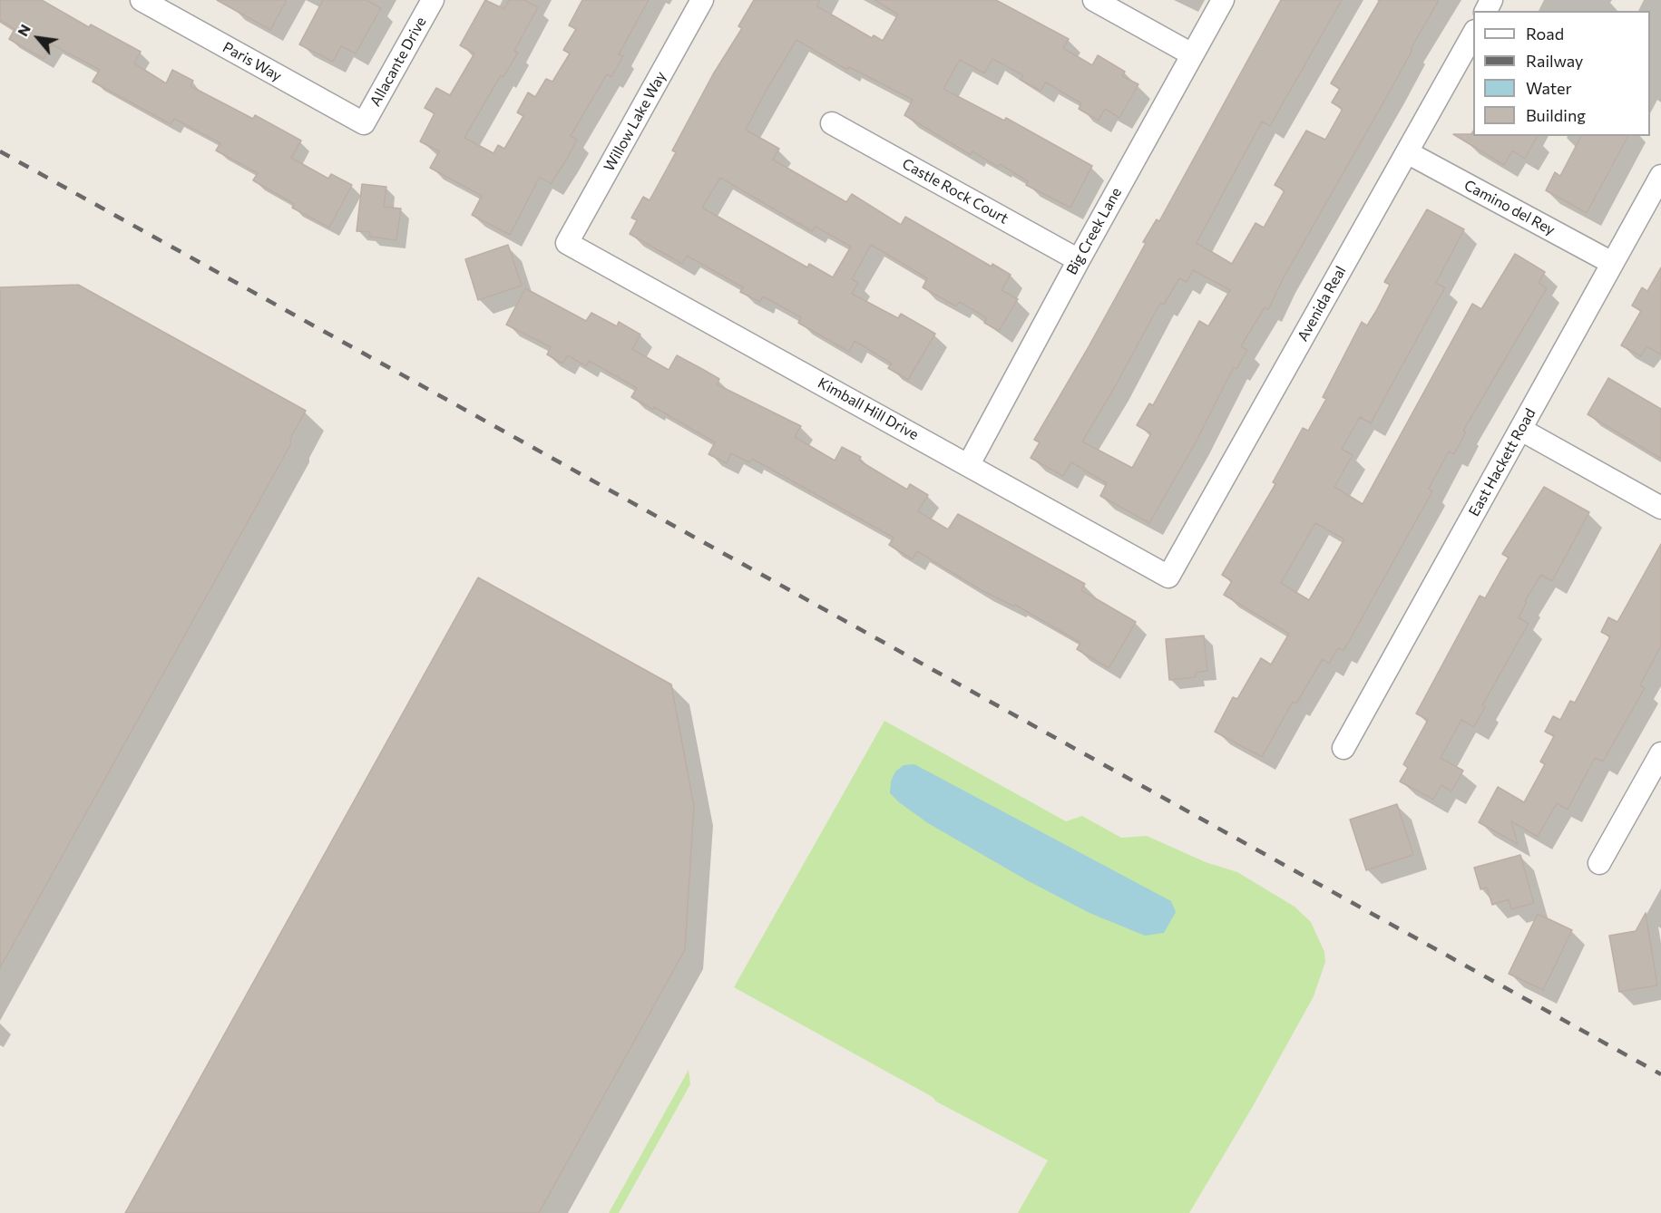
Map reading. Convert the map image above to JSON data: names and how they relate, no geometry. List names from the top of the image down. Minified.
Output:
{"streets":{"street":["Paris Way","Allacante Drive","Willow Lake Way","Castle Rock Court","Camino del Rey","Big Creek Lane","Avenida Real","Kimball Hill Drive","East Hackett Road"]},"crossings":[["Paris Way","Allacante Drive"],["Willow Lake Way","Kimball Hill Drive"],["Castle Rock Court","Big Creek Lane"],["Camino del Rey","Avenida Real"],["Camino del Rey","East Hackett Road"],["Big Creek Lane","Kimball Hill Drive"],["Avenida Real","Kimball Hill Drive"]],"legend":["Road","Railway","Water","Building"],"north":"top left"}
